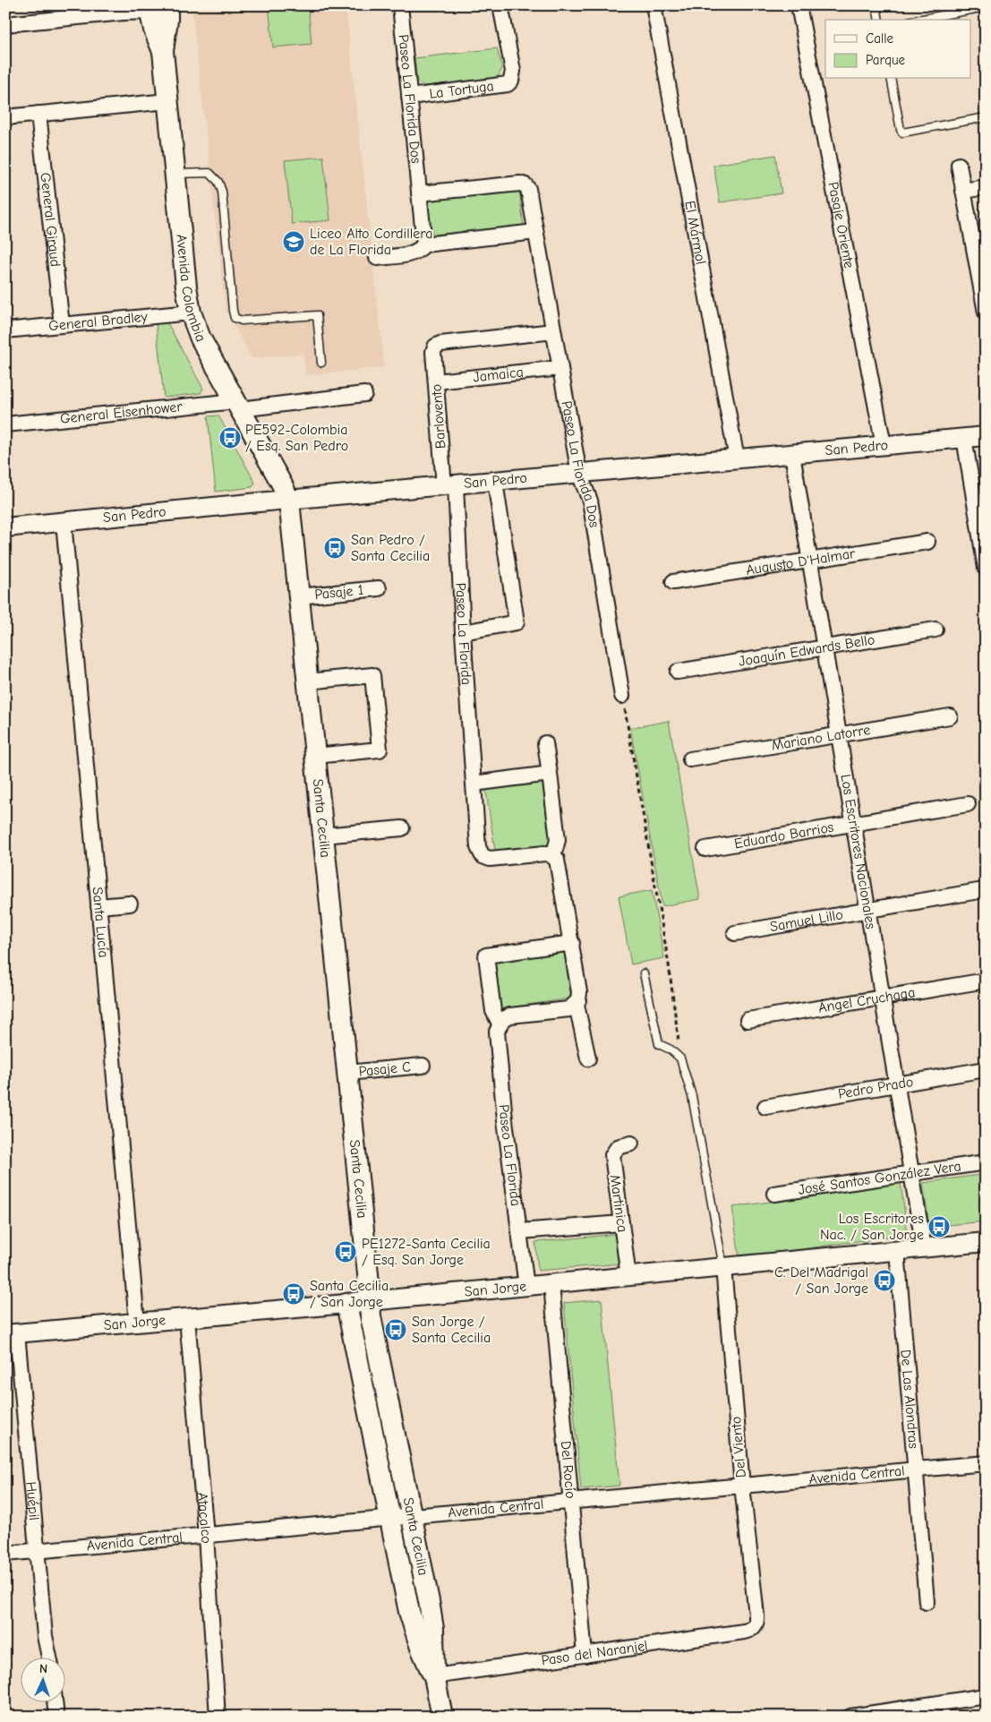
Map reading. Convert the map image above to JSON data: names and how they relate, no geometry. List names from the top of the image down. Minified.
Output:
{"streets":{"main road":["Avenida Colombia","Santa Cecilia","San Jorge"],"street":["La Tortuga","Paseo La Florida Dos","General Giraud","Pasaje Oriente","El Mármol","General Bradley","Jamaica","General Eisenhower","Barlovento","San Pedro","Augusto D'Halmar","Pasaje 1","Paseo La Florida","Joaquín Edwards Bello","Mariano Latorre","Eduardo Barrios","Los Escritores Nacionales","Samuel Lillo","Santa Lucía","Ángel Cruchaga","Pasaje C","Pedro Prado","José Santos González Vera","Martinica","De Las Alondras","Del Viento","Del Rocío","Avenida Central","Huépil","Atacalco","Paso del Naranjel"]},"crossings":[["La Tortuga","Paseo La Florida Dos"],["Paseo La Florida Dos","Jamaica"],["Paseo La Florida Dos","Barlovento"],["Paseo La Florida Dos","San Pedro"],["General Giraud","General Bradley"],["Pasaje Oriente","San Pedro"],["El Mármol","San Pedro"],["Avenida Colombia","General Bradley"],["Avenida Colombia","General Eisenhower"],["Avenida Colombia","San Pedro"],["Avenida Colombia","Santa Cecilia"],["Jamaica","Barlovento"],["Barlovento","San Pedro"],["Barlovento","Paseo La Florida"],["San Pedro","Paseo La Florida"],["San Pedro","Santa Cecilia"],["San Pedro","Los Escritores Nacionales"],["San Pedro","Santa Lucía"],["Augusto D'Halmar","Los Escritores Nacionales"],["Pasaje 1","Santa Cecilia"],["Paseo La Florida","San Jorge"],["Joaquín Edwards Bello","Los Escritores Nacionales"],["Mariano Latorre","Los Escritores Nacionales"],["Santa Cecilia","Pasaje C"],["Santa Cecilia","San Jorge"],["Santa Cecilia","Avenida Central"],["Santa Cecilia","Paso del Naranjel"],["Eduardo Barrios","Los Escritores Nacionales"],["Los Escritores Nacionales","Samuel Lillo"],["Los Escritores Nacionales","Ángel Cruchaga"],["Los Escritores Nacionales","Pedro Prado"],["Los Escritores Nacionales","José Santos González Vera"],["Los Escritores Nacionales","San Jorge"],["Santa Lucía","San Jorge"],["Martinica","San Jorge"],["San Jorge","De Las Alondras"],["San Jorge","Del Viento"],["San Jorge","Del Rocío"],["San Jorge","Huépil"],["San Jorge","Atacalco"],["De Las Alondras","Avenida Central"],["Del Viento","Avenida Central"],["Del Viento","Paso del Naranjel"],["Del Rocío","Avenida Central"],["Del Rocío","Paso del Naranjel"],["Avenida Central","Huépil"],["Avenida Central","Atacalco"]],"places":{"school or university":["Liceo Alto Cordillera de La Florida"],"bus stop":["PE592-Colombia / Esq. San Pedro","San Pedro / Santa Cecilia","Los Escritores Nac. / San Jorge","PE1272-Santa Cecilia / Esq. San Jorge","C. Del Madrigal / San Jorge","Santa Cecilia / San Jorge","San Jorge / Santa Cecilia"]},"legend":["Calle","Parque"],"north":"top"}
